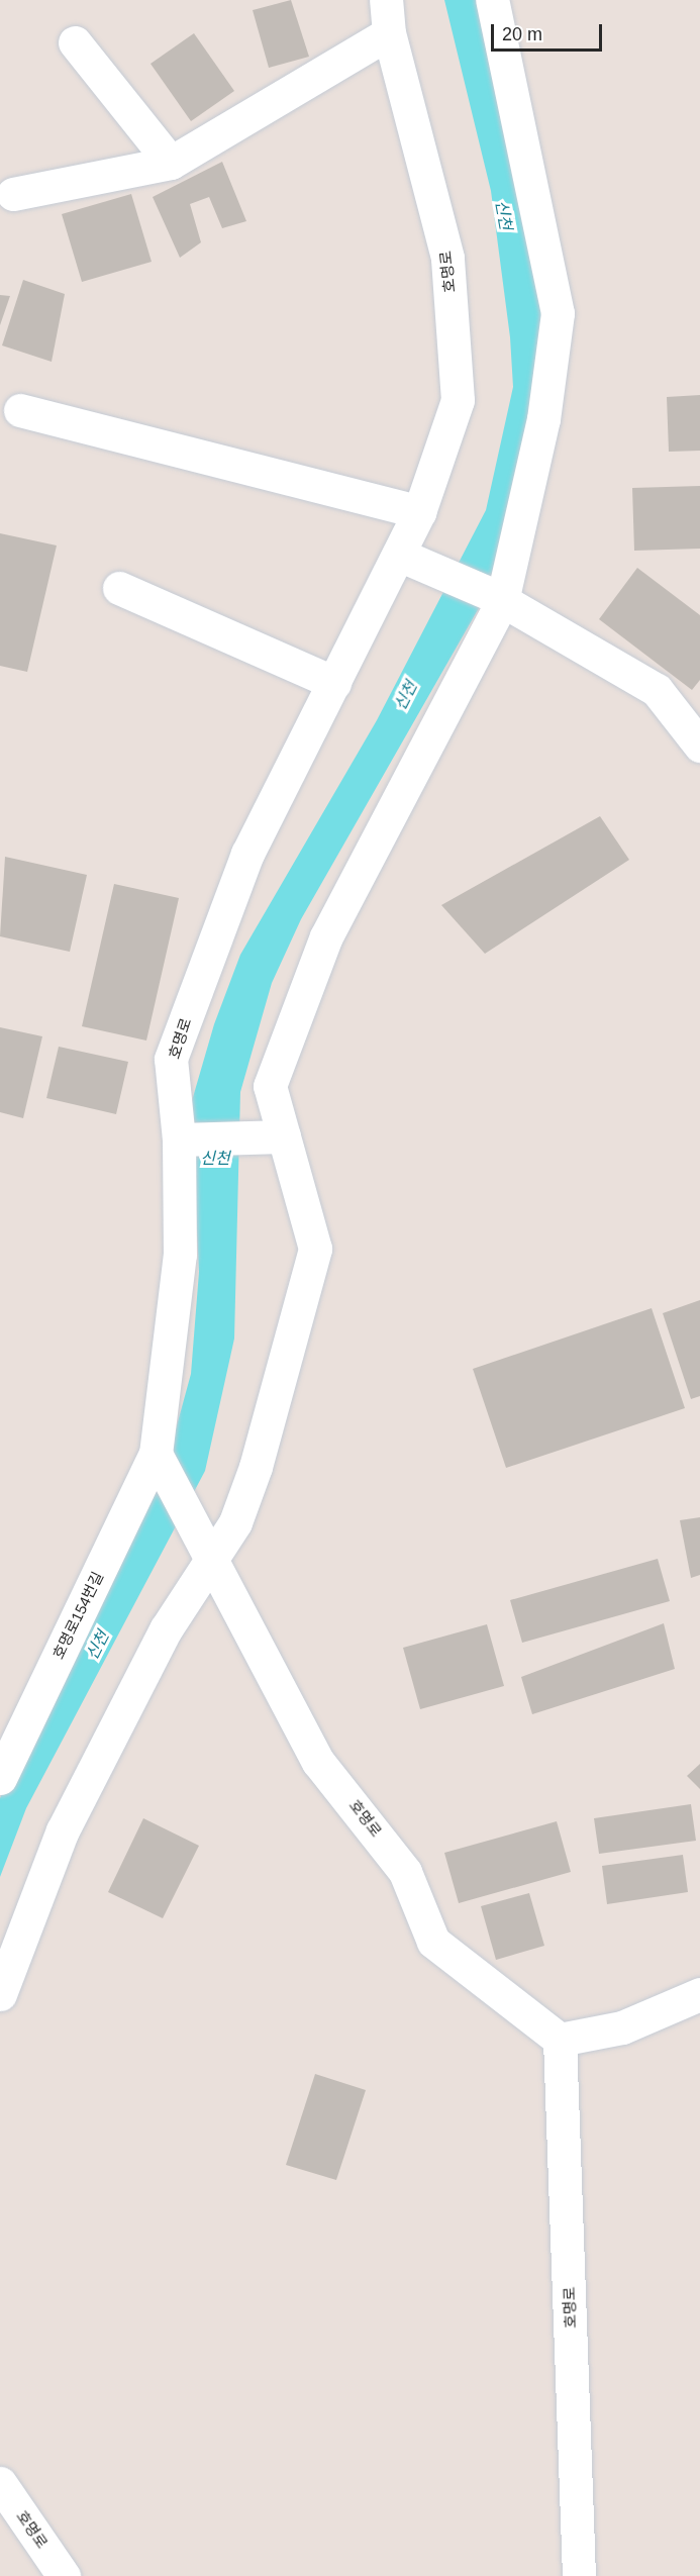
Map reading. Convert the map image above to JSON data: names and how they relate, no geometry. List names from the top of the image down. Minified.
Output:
{"streets":{"street":["호명로","호명로154번길"]},"crossings":[["호명로","호명로154번길"]],"water":["신천"],"scale_bar":"20 m"}
